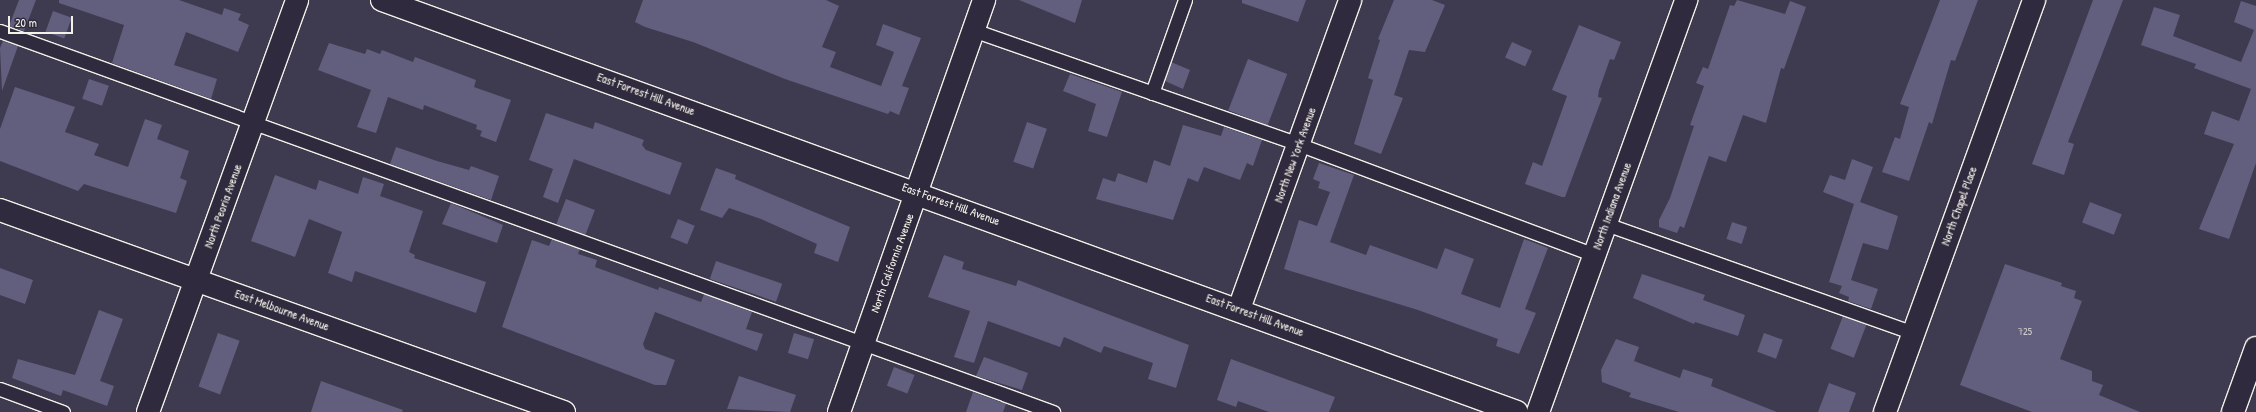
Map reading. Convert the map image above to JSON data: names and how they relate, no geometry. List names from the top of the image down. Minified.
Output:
{"streets":{"street":["East Forrest Hill Avenue","North New York Avenue","North Peoria Avenue","North Indiana Avenue","North Chapel Place","North California Avenue","East Melbourne Avenue"]},"crossings":[["East Forrest Hill Avenue","North New York Avenue"],["East Forrest Hill Avenue","North California Avenue"],["North Peoria Avenue","East Melbourne Avenue"]],"house_numbers":["725"],"scale_bar":"20 m"}
